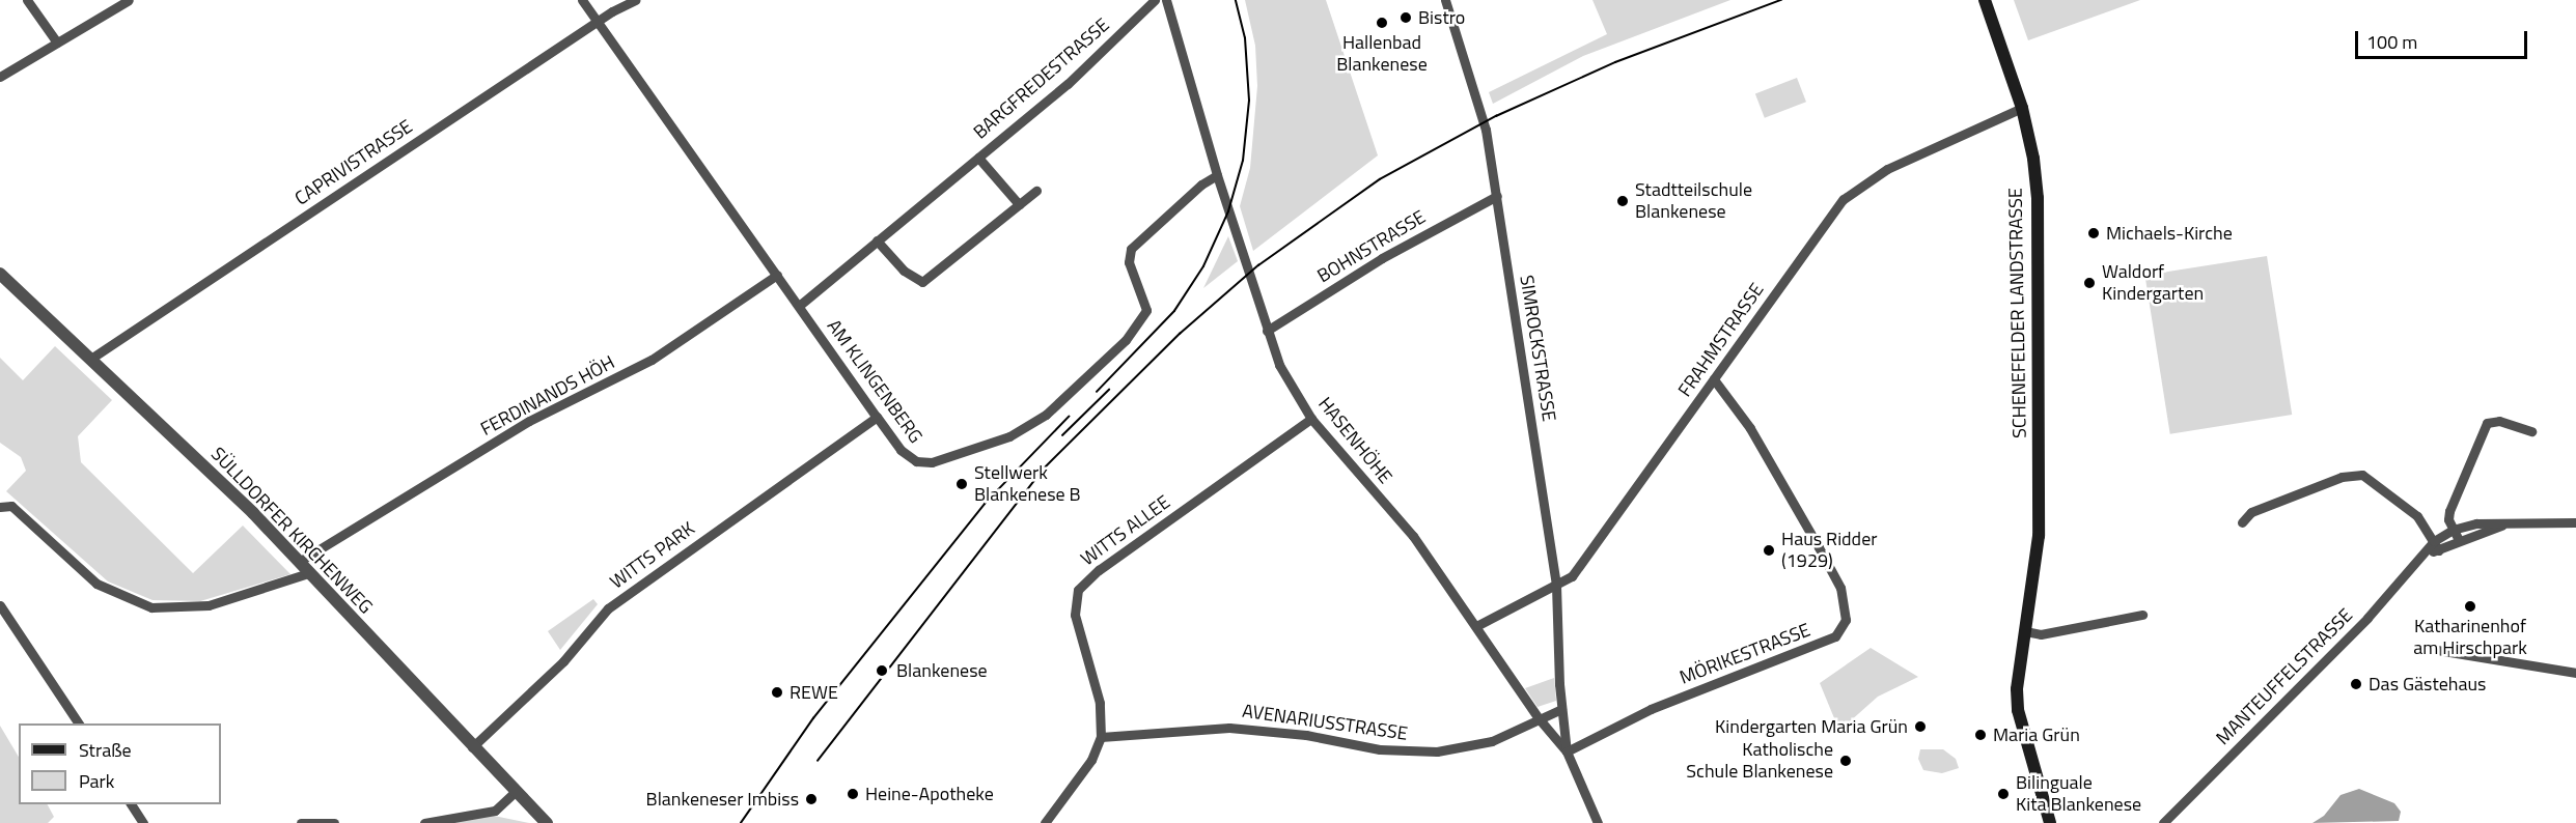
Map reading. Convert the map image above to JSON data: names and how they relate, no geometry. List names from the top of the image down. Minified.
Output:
{"streets":{"main road":["SCHENEFELDER LANDSTRASSE"],"street":["BARGFREDESTRASSE","CAPRIVISTRASSE","BOHNSTRASSE","FRAHMSTRASSE","SIMROCKSTRASSE","AM KLINGENBERG","FERDINANDS HÖH","HASENHÖHE","SÜLLDORFER KIRCHENWEG","WITTS ALLEE","WITTS PARK","MÖRIKESTRASSE","MANTEUFFELSTRASSE","AVENARIUSSTRASSE"]},"crossings":[["BARGFREDESTRASSE","AM KLINGENBERG"],["CAPRIVISTRASSE","AM KLINGENBERG"],["CAPRIVISTRASSE","SÜLLDORFER KIRCHENWEG"],["BOHNSTRASSE","SIMROCKSTRASSE"],["BOHNSTRASSE","HASENHÖHE"],["SCHENEFELDER LANDSTRASSE","FRAHMSTRASSE"],["FRAHMSTRASSE","SIMROCKSTRASSE"],["FRAHMSTRASSE","HASENHÖHE"],["FRAHMSTRASSE","MÖRIKESTRASSE"],["SIMROCKSTRASSE","HASENHÖHE"],["SIMROCKSTRASSE","MÖRIKESTRASSE"],["AM KLINGENBERG","FERDINANDS HÖH"],["AM KLINGENBERG","HASENHÖHE"],["AM KLINGENBERG","WITTS PARK"],["FERDINANDS HÖH","SÜLLDORFER KIRCHENWEG"],["HASENHÖHE","WITTS ALLEE"],["HASENHÖHE","MÖRIKESTRASSE"],["HASENHÖHE","AVENARIUSSTRASSE"],["SÜLLDORFER KIRCHENWEG","WITTS PARK"],["WITTS ALLEE","AVENARIUSSTRASSE"]],"places":["Bistro","Hallenbad Blankenese","Stadtteilschule Blankenese","Michaels-Kirche","Waldorf Kindergarten","Stellwerk Blankenese B","Haus Ridder (1929)","Katharinenhof am Hirschpark","Blankenese","Das Gästehaus","REWE","Kindergarten Maria Grün","Maria Grün","Katholische Schule Blankenese","Heine-Apotheke","Bilinguale Kita Blankenese","Blankeneser Imbiss"],"legend":["Straße","Park"],"scale_bar":"100 m"}
